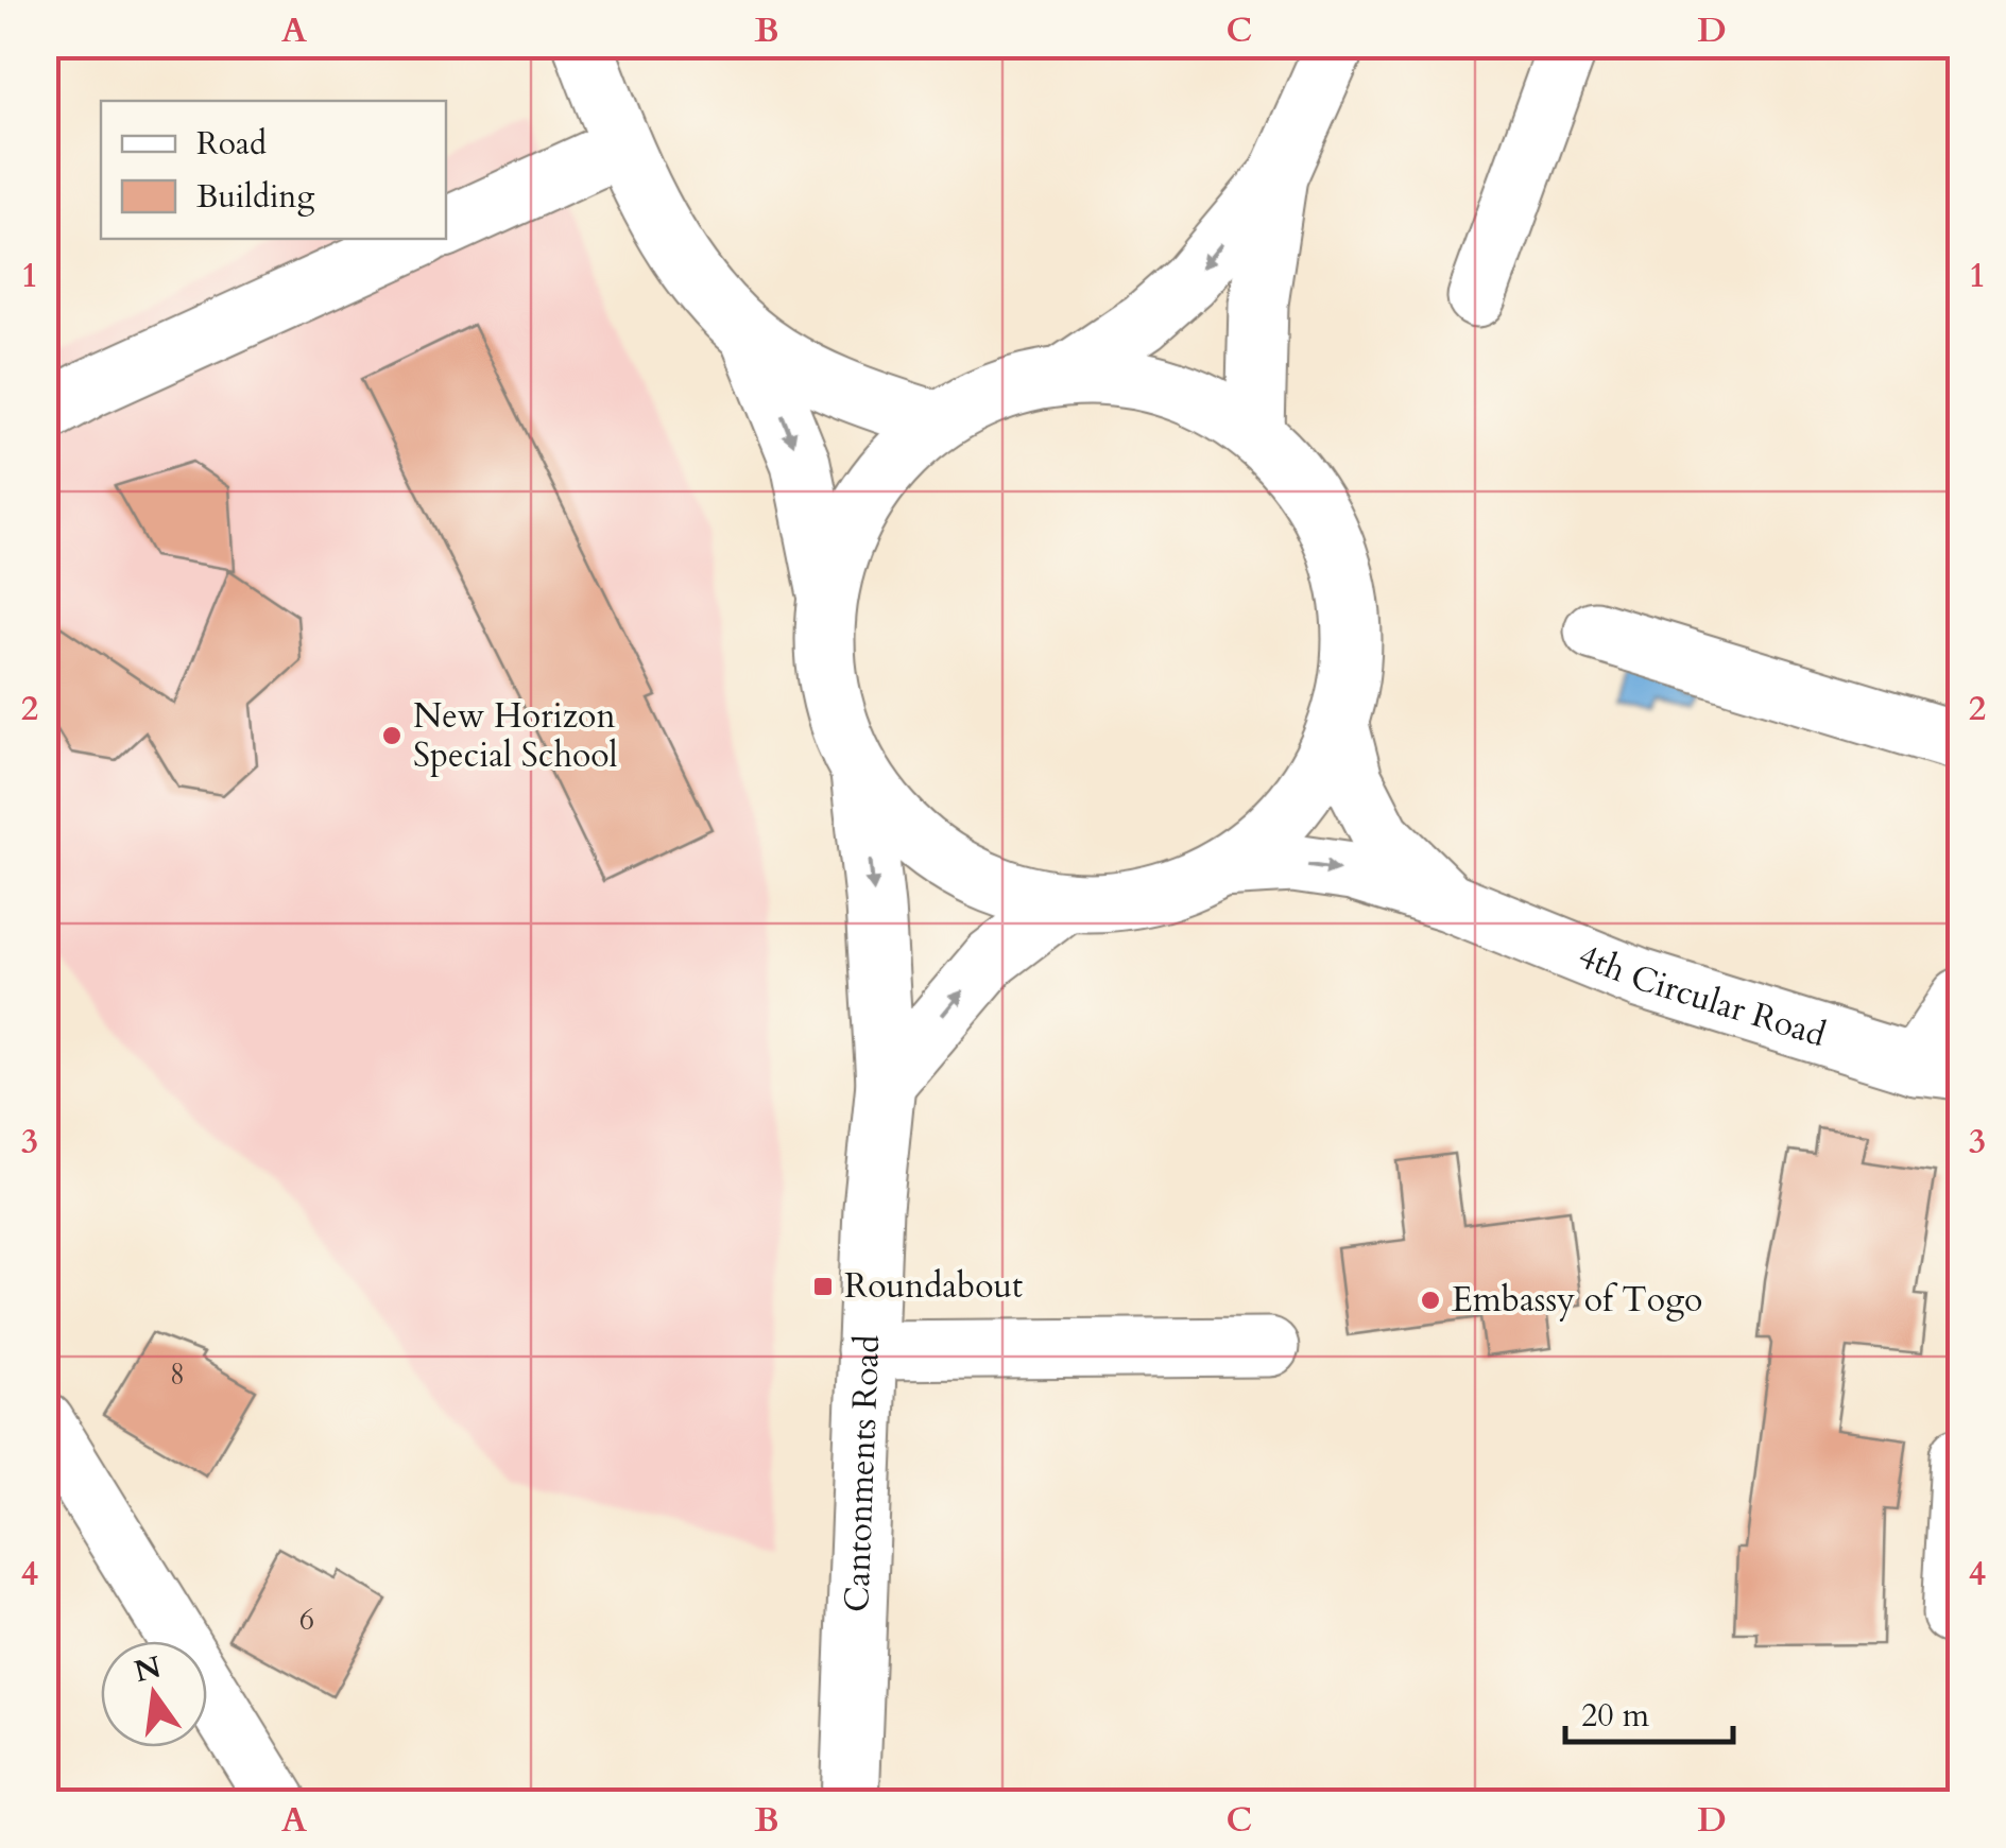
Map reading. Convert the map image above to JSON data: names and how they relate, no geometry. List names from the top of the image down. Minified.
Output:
{"streets":{"street":["4th Circular Road","Cantonments Road"]},"places":{"other":["New Horizon Special School","Embassy of Togo"],"transit":["Roundabout"]},"house_numbers":["8","6"],"legend":["Road","Building"],"scale_bar":"20 m","north":"top","grid":{"columns":["A","B","C","D"],"rows":["1","2","3","4"]}}
